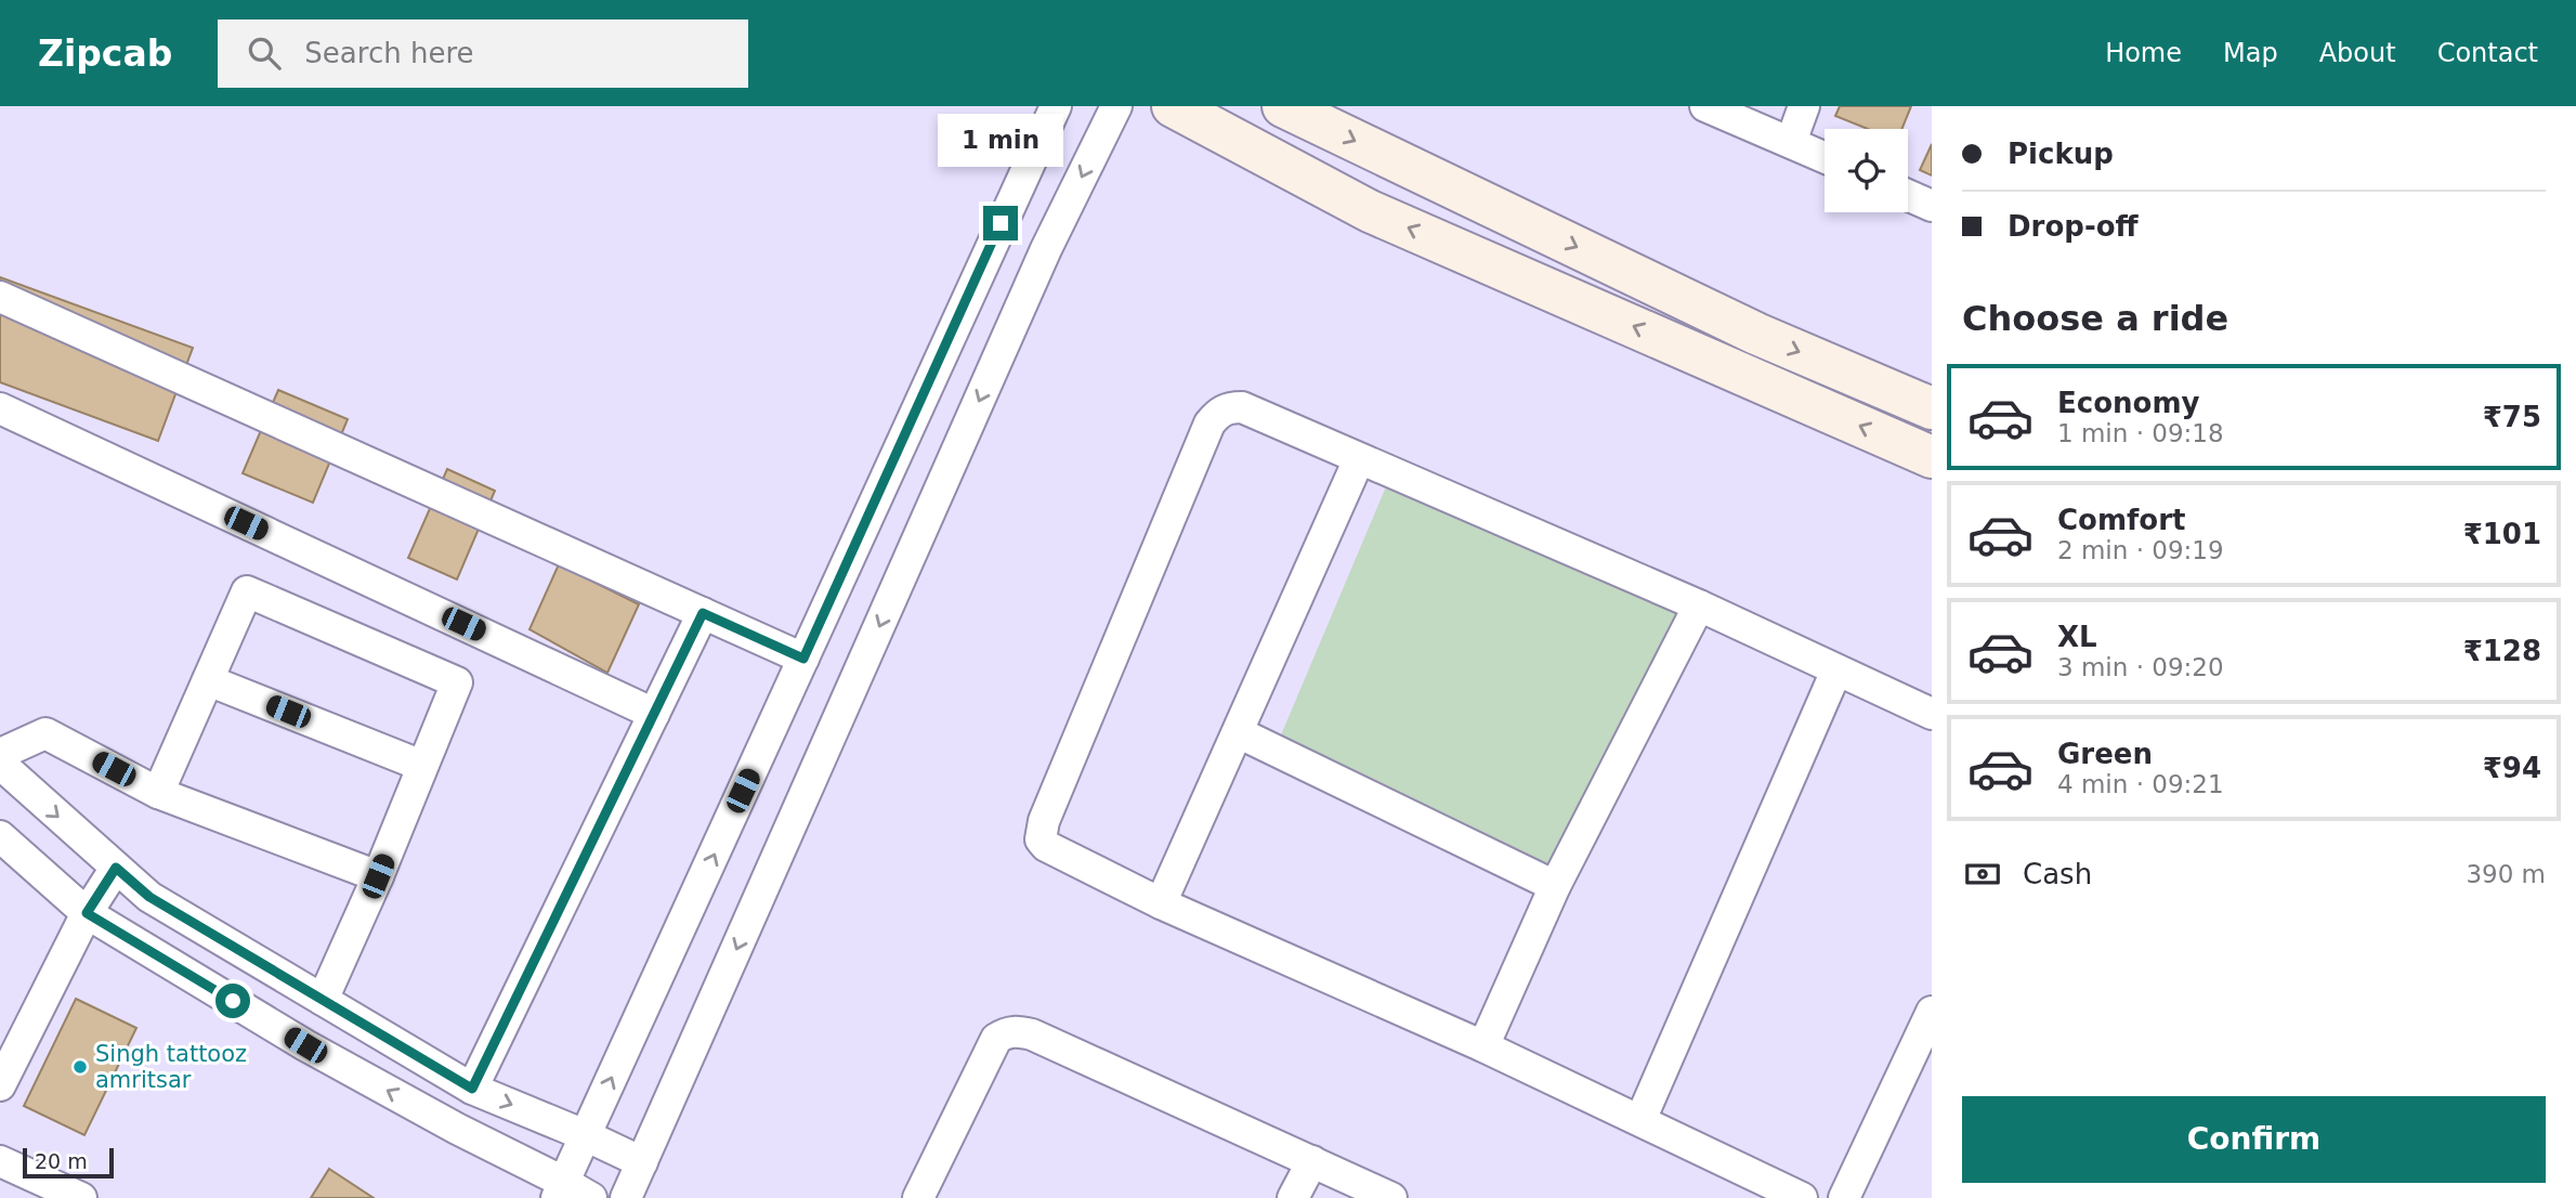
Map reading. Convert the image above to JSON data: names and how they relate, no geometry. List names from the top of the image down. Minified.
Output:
{"places":["Singh tattooz amritsar"],"scale_bar":"20 m","page":{"header":"Zipcab","search":"Search here","nav":["Home","Map","About","Contact"],"banner":["Pickup","Drop-off"],"bubble":"1 min","heading":"Choose a ride","list":[{"name":"Economy","note":"1 min · 09:18","value":"₹75"},{"name":"Comfort","note":"2 min · 09:19","value":"₹101"},{"name":"XL","note":"3 min · 09:20","value":"₹128"},{"name":"Green","note":"4 min · 09:21","value":"₹94"}],"pay":["Cash","390 m"],"buttons":"Confirm","scale":"20 m"}}
